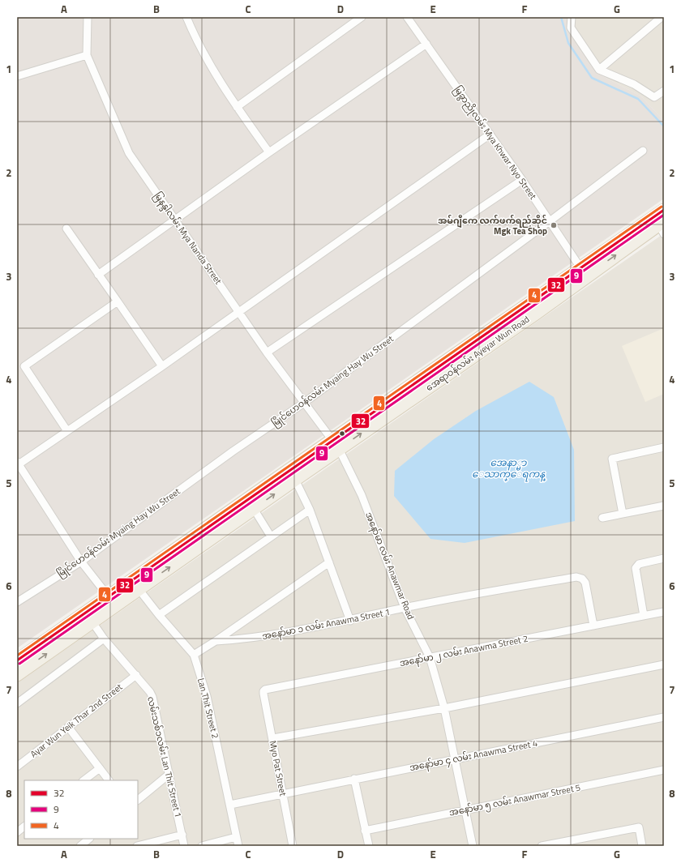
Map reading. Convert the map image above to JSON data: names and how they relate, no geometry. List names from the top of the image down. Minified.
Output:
{"streets":{"main road":["အေရာဝန်လမ်း Ayeyar Wun Road"],"street":["မြခွာညိုလမ်း Mya Khwar Nyo Street","မြနန္ဒါလမ်း Mya Nanda Street","မြိုင်ဟေဝန်လမ်း Myaing Hay Wu Street","အနော်မာ လမ်း Anawmar Road","အနော်မာ ၁ လမ်း Anawma Street 1","အနော်မာ ၂ လမ်း Anawma Street 2","Lan Thit Street 2","Ayar Wun Yeik Thar 2nd Street","အနော်မာ ၄ လမ်း Anawma Street 4","လမ်းသစ်၁လမ်း Lan Thit Street 1","Myo Pat Street","အနော်မာ ၅ လမ်း Anawmar Street 5"]},"crossings":[["မြခွာညိုလမ်း Mya Khwar Nyo Street","အေရာဝန်လမ်း Ayeyar Wun Road"],["မြခွာညိုလမ်း Mya Khwar Nyo Street","မြိုင်ဟေဝန်လမ်း Myaing Hay Wu Street"],["မြနန္ဒါလမ်း Mya Nanda Street","အေရာဝန်လမ်း Ayeyar Wun Road"],["မြနန္ဒါလမ်း Mya Nanda Street","မြိုင်ဟေဝန်လမ်း Myaing Hay Wu Street"],["မြနန္ဒါလမ်း Mya Nanda Street","အနော်မာ လမ်း Anawmar Road"],["အေရာဝန်လမ်း Ayeyar Wun Road","အနော်မာ လမ်း Anawmar Road"],["အေရာဝန်လမ်း Ayeyar Wun Road","Lan Thit Street 2"],["အေရာဝန်လမ်း Ayeyar Wun Road","လမ်းသစ်၁လမ်း Lan Thit Street 1"],["အနော်မာ လမ်း Anawmar Road","အနော်မာ ၁ လမ်း Anawma Street 1"],["အနော်မာ လမ်း Anawmar Road","အနော်မာ ၂ လမ်း Anawma Street 2"],["အနော်မာ လမ်း Anawmar Road","အနော်မာ ၄ လမ်း Anawma Street 4"],["အနော်မာ လမ်း Anawmar Road","အနော်မာ ၅ လမ်း Anawmar Street 5"],["အနော်မာ ၁ လမ်း Anawma Street 1","အနော်မာ ၂ လမ်း Anawma Street 2"],["အနော်မာ ၂ လမ်း Anawma Street 2","Myo Pat Street"],["Lan Thit Street 2","အနော်မာ ၄ လမ်း Anawma Street 4"],["Ayar Wun Yeik Thar 2nd Street","လမ်းသစ်၁လမ်း Lan Thit Street 1"],["အနော်မာ ၄ လမ်း Anawma Street 4","Myo Pat Street"]],"water":["အေနာ္မာ ေသာက္ေရကန္"],"places":["အမ်ဂျီကေ လက်ဖက်ရည်ဆိုင် Mgk Tea Shop"],"lines":["transit line 4","transit line 32","transit line 9"],"legend":["32","9","4"],"grid":{"columns":["A","B","C","D","E","F","G"],"rows":["1","2","3","4","5","6","7","8"]}}
